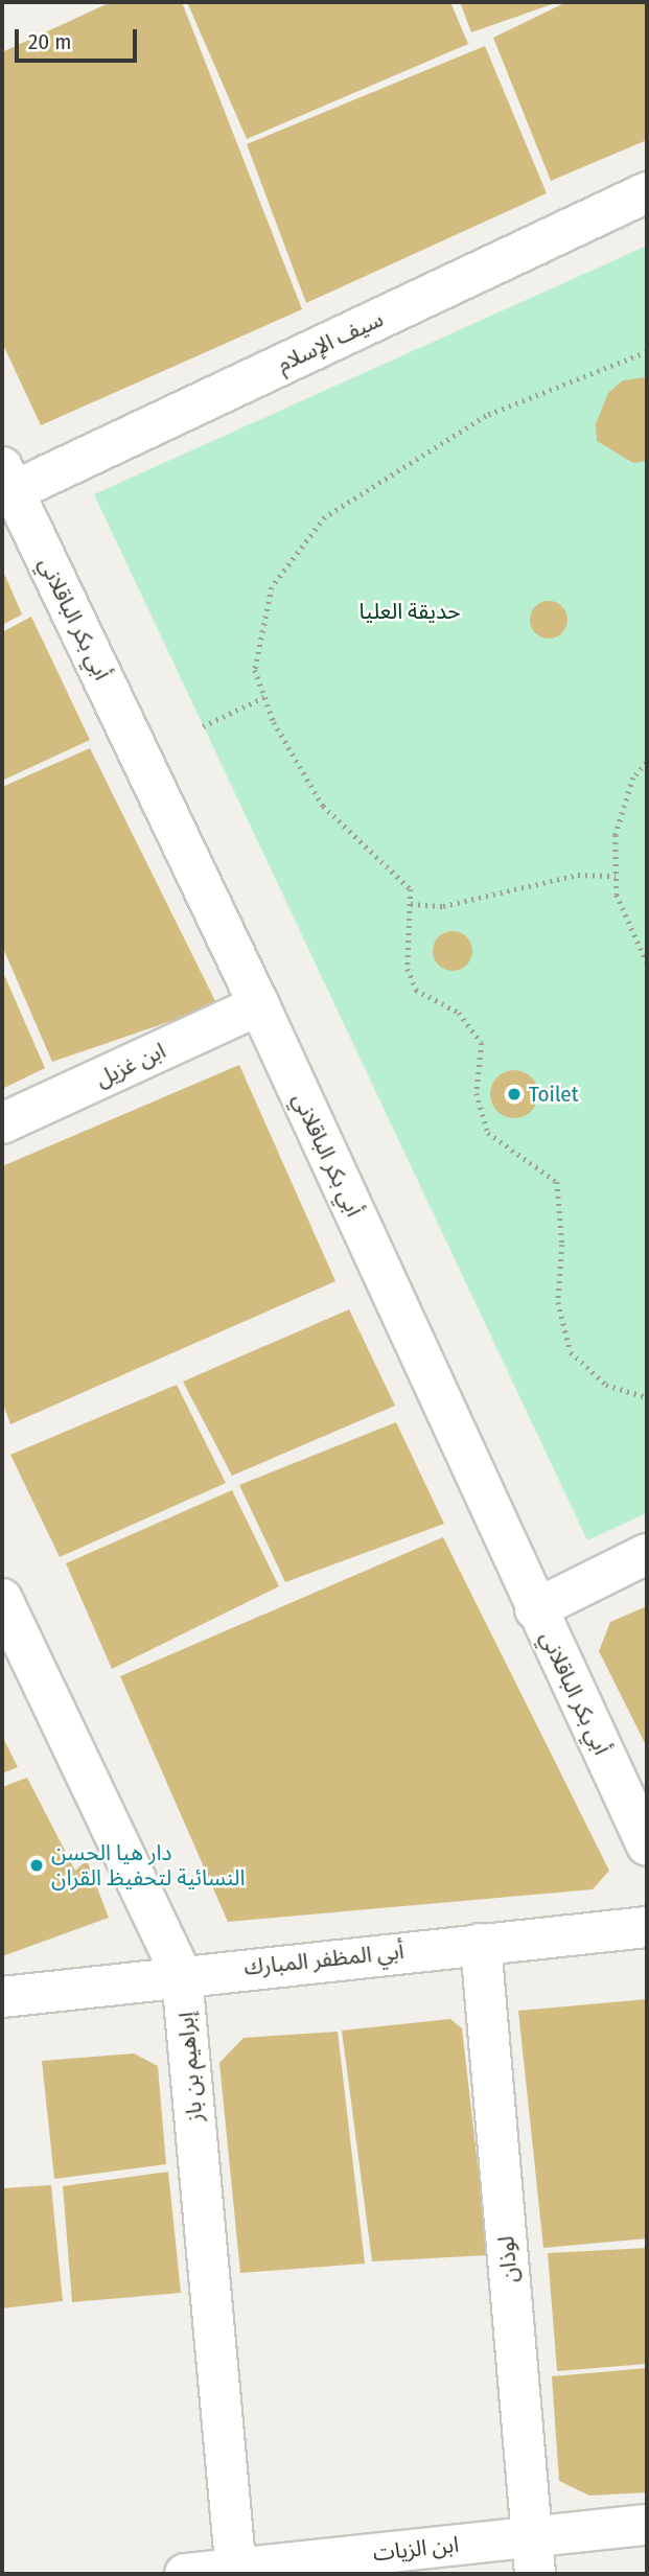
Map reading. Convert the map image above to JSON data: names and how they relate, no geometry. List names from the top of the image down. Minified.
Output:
{"streets":{"street":["سيف الإسلام","أبي بكر الباقلاني","ابن غزيل","أبي المظفر المبارك","إبراهيم بن باز","لوذان","ابن الزيات"]},"crossings":[["سيف الإسلام","أبي بكر الباقلاني"],["أبي بكر الباقلاني","ابن غزيل"],["أبي المظفر المبارك","إبراهيم بن باز"],["أبي المظفر المبارك","لوذان"],["إبراهيم بن باز","ابن الزيات"],["لوذان","ابن الزيات"]],"parks":["حديقة العليا"],"places":["Toilet","دار هيا الحسن النسائية لتحفيظ القران"],"scale_bar":"20 m"}
